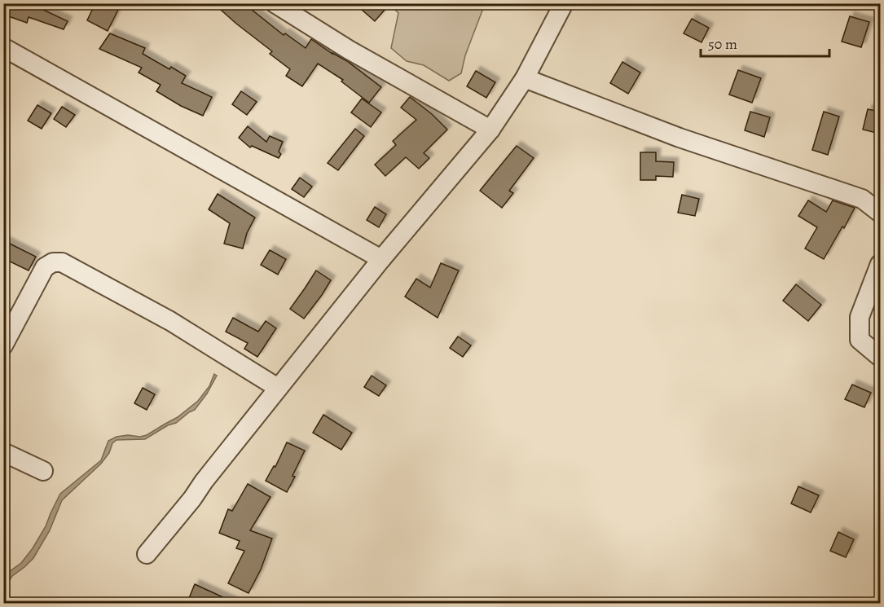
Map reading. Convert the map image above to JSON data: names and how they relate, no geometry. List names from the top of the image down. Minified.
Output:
{"scale_bar":"50 m"}
